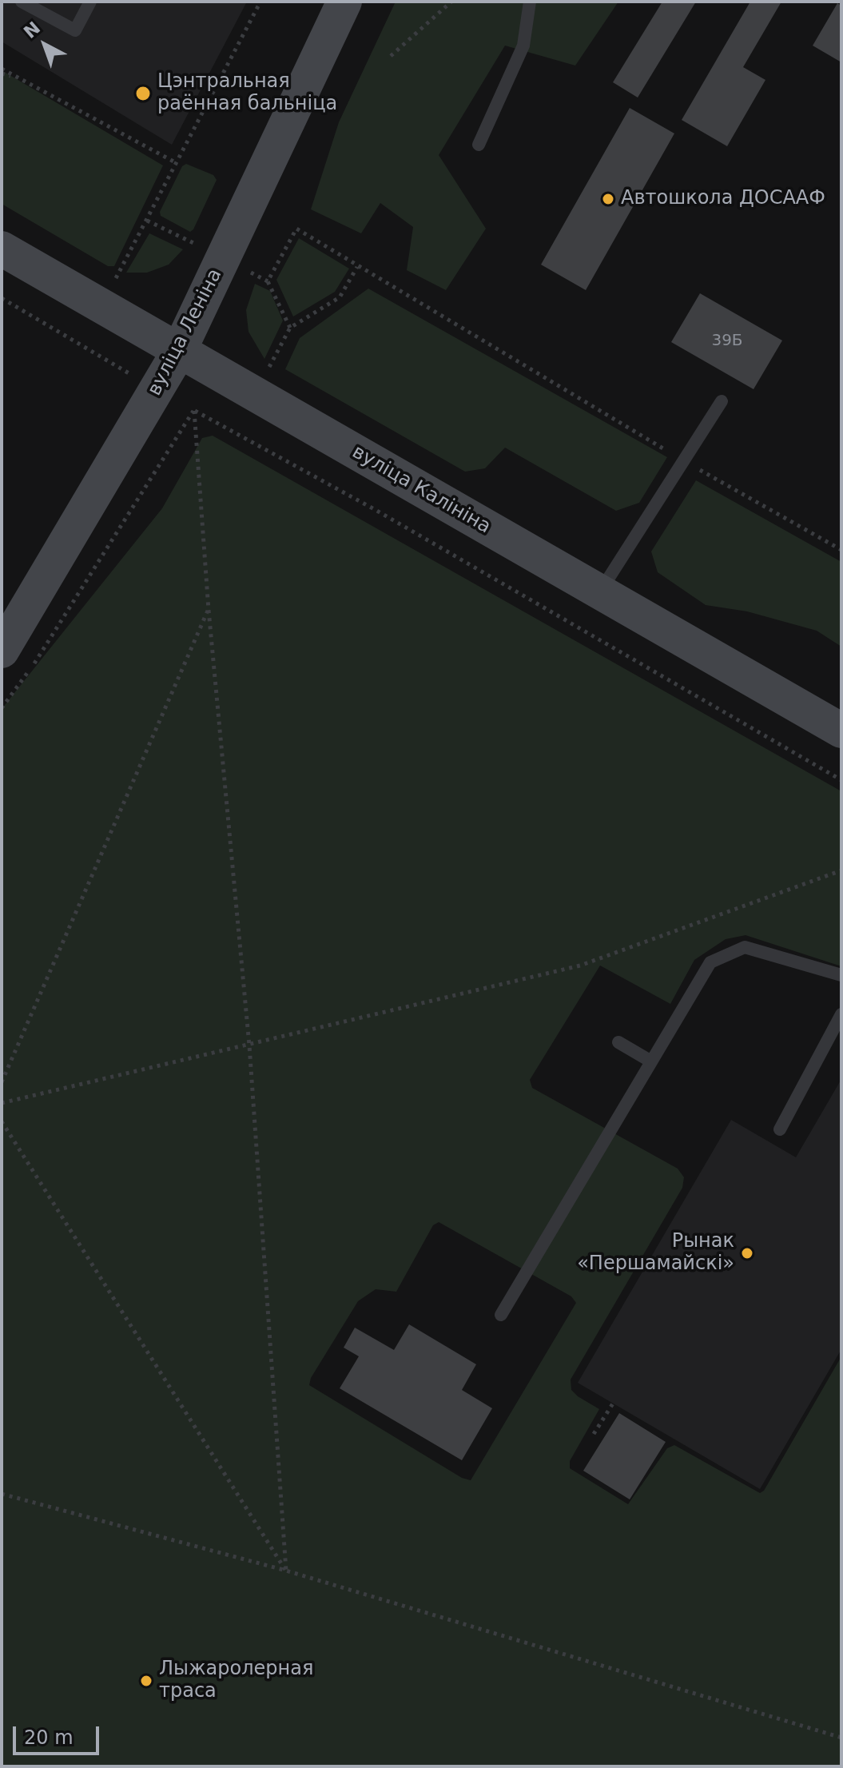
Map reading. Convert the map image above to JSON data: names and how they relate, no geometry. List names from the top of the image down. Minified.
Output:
{"streets":{"main road":["вуліца Леніна","вуліца Калініна"]},"crossings":[["вуліца Леніна","вуліца Калініна"]],"places":["Цэнтральная раённая бальніца","Автошкола ДОСААФ","Рынак «Першамайскі»","Лыжаролерная траса"],"house_numbers":["39Б"],"scale_bar":"20 m","north":"top left"}
